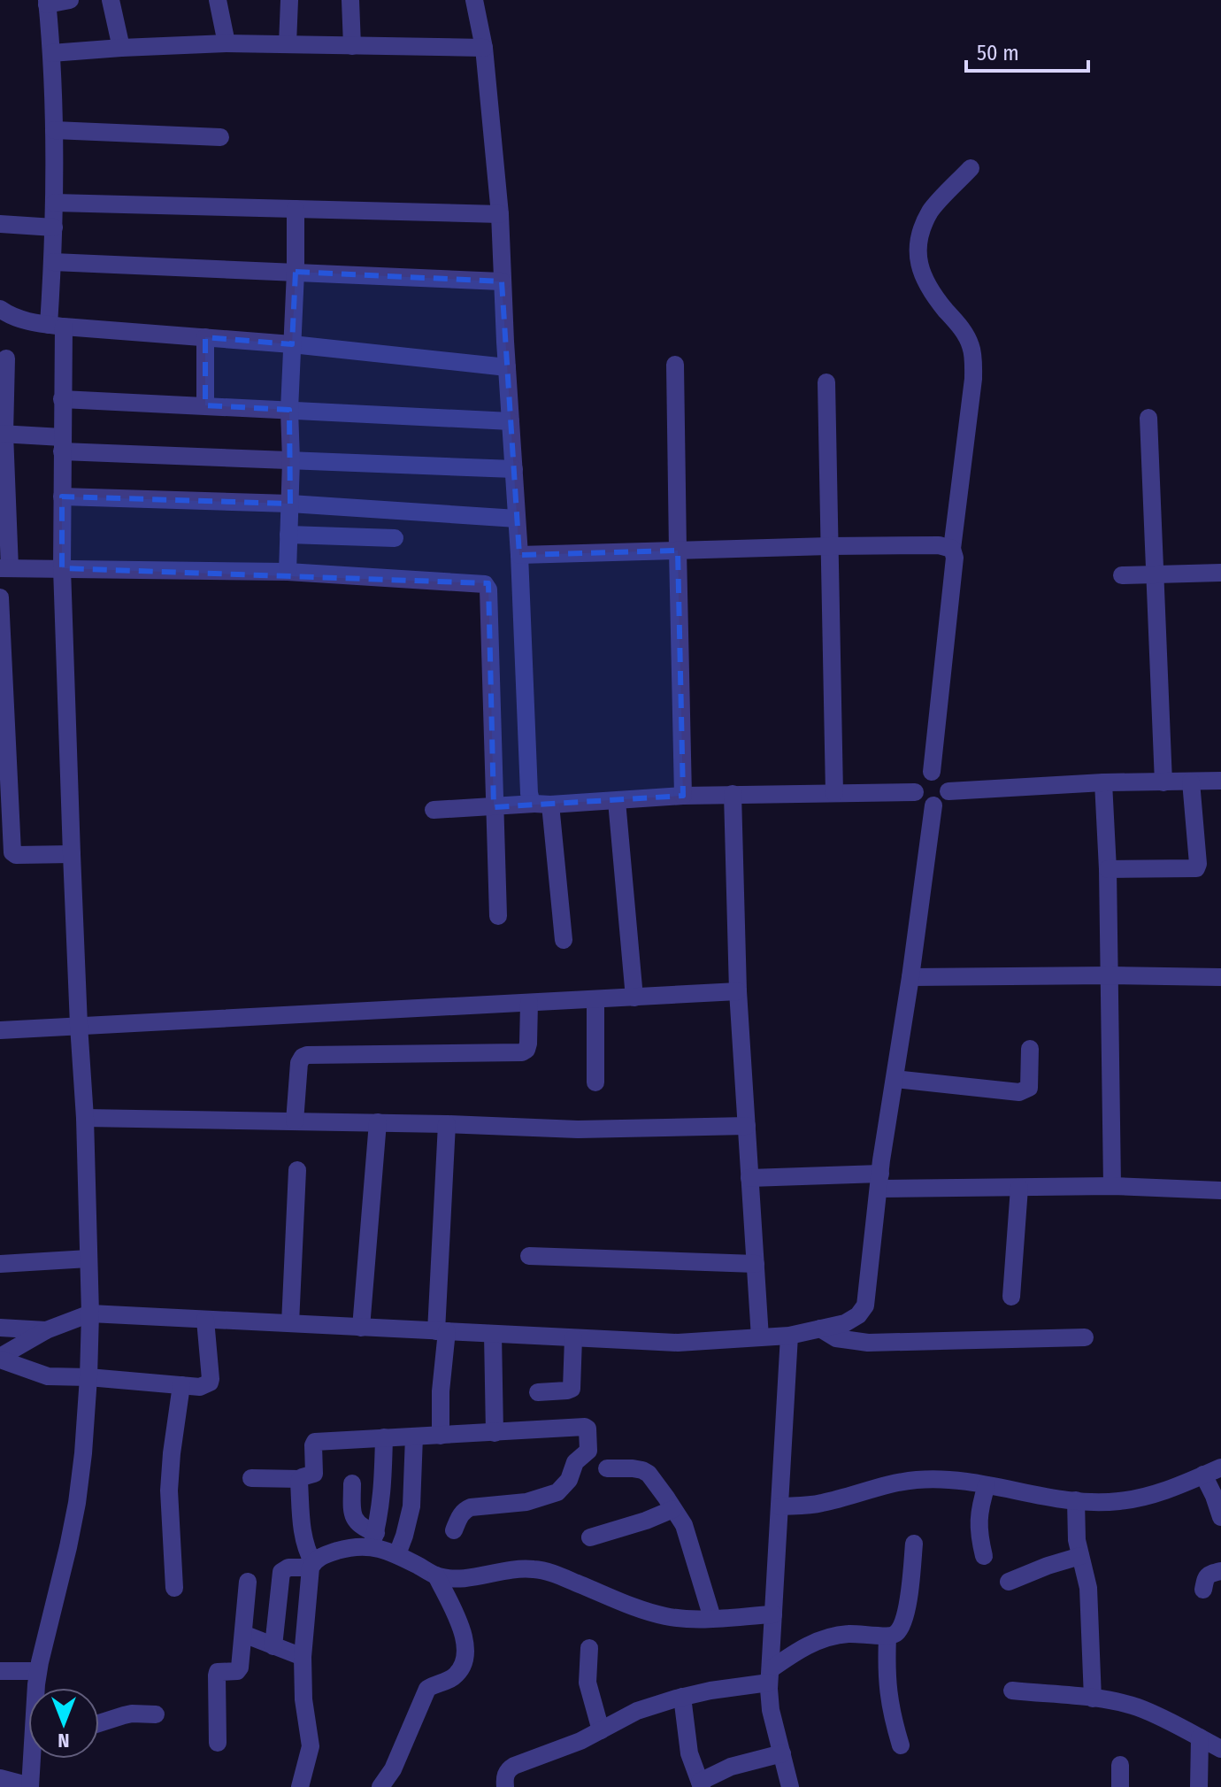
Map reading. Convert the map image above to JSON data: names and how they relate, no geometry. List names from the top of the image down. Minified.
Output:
{"scale_bar":"50 m","north":"bottom"}
